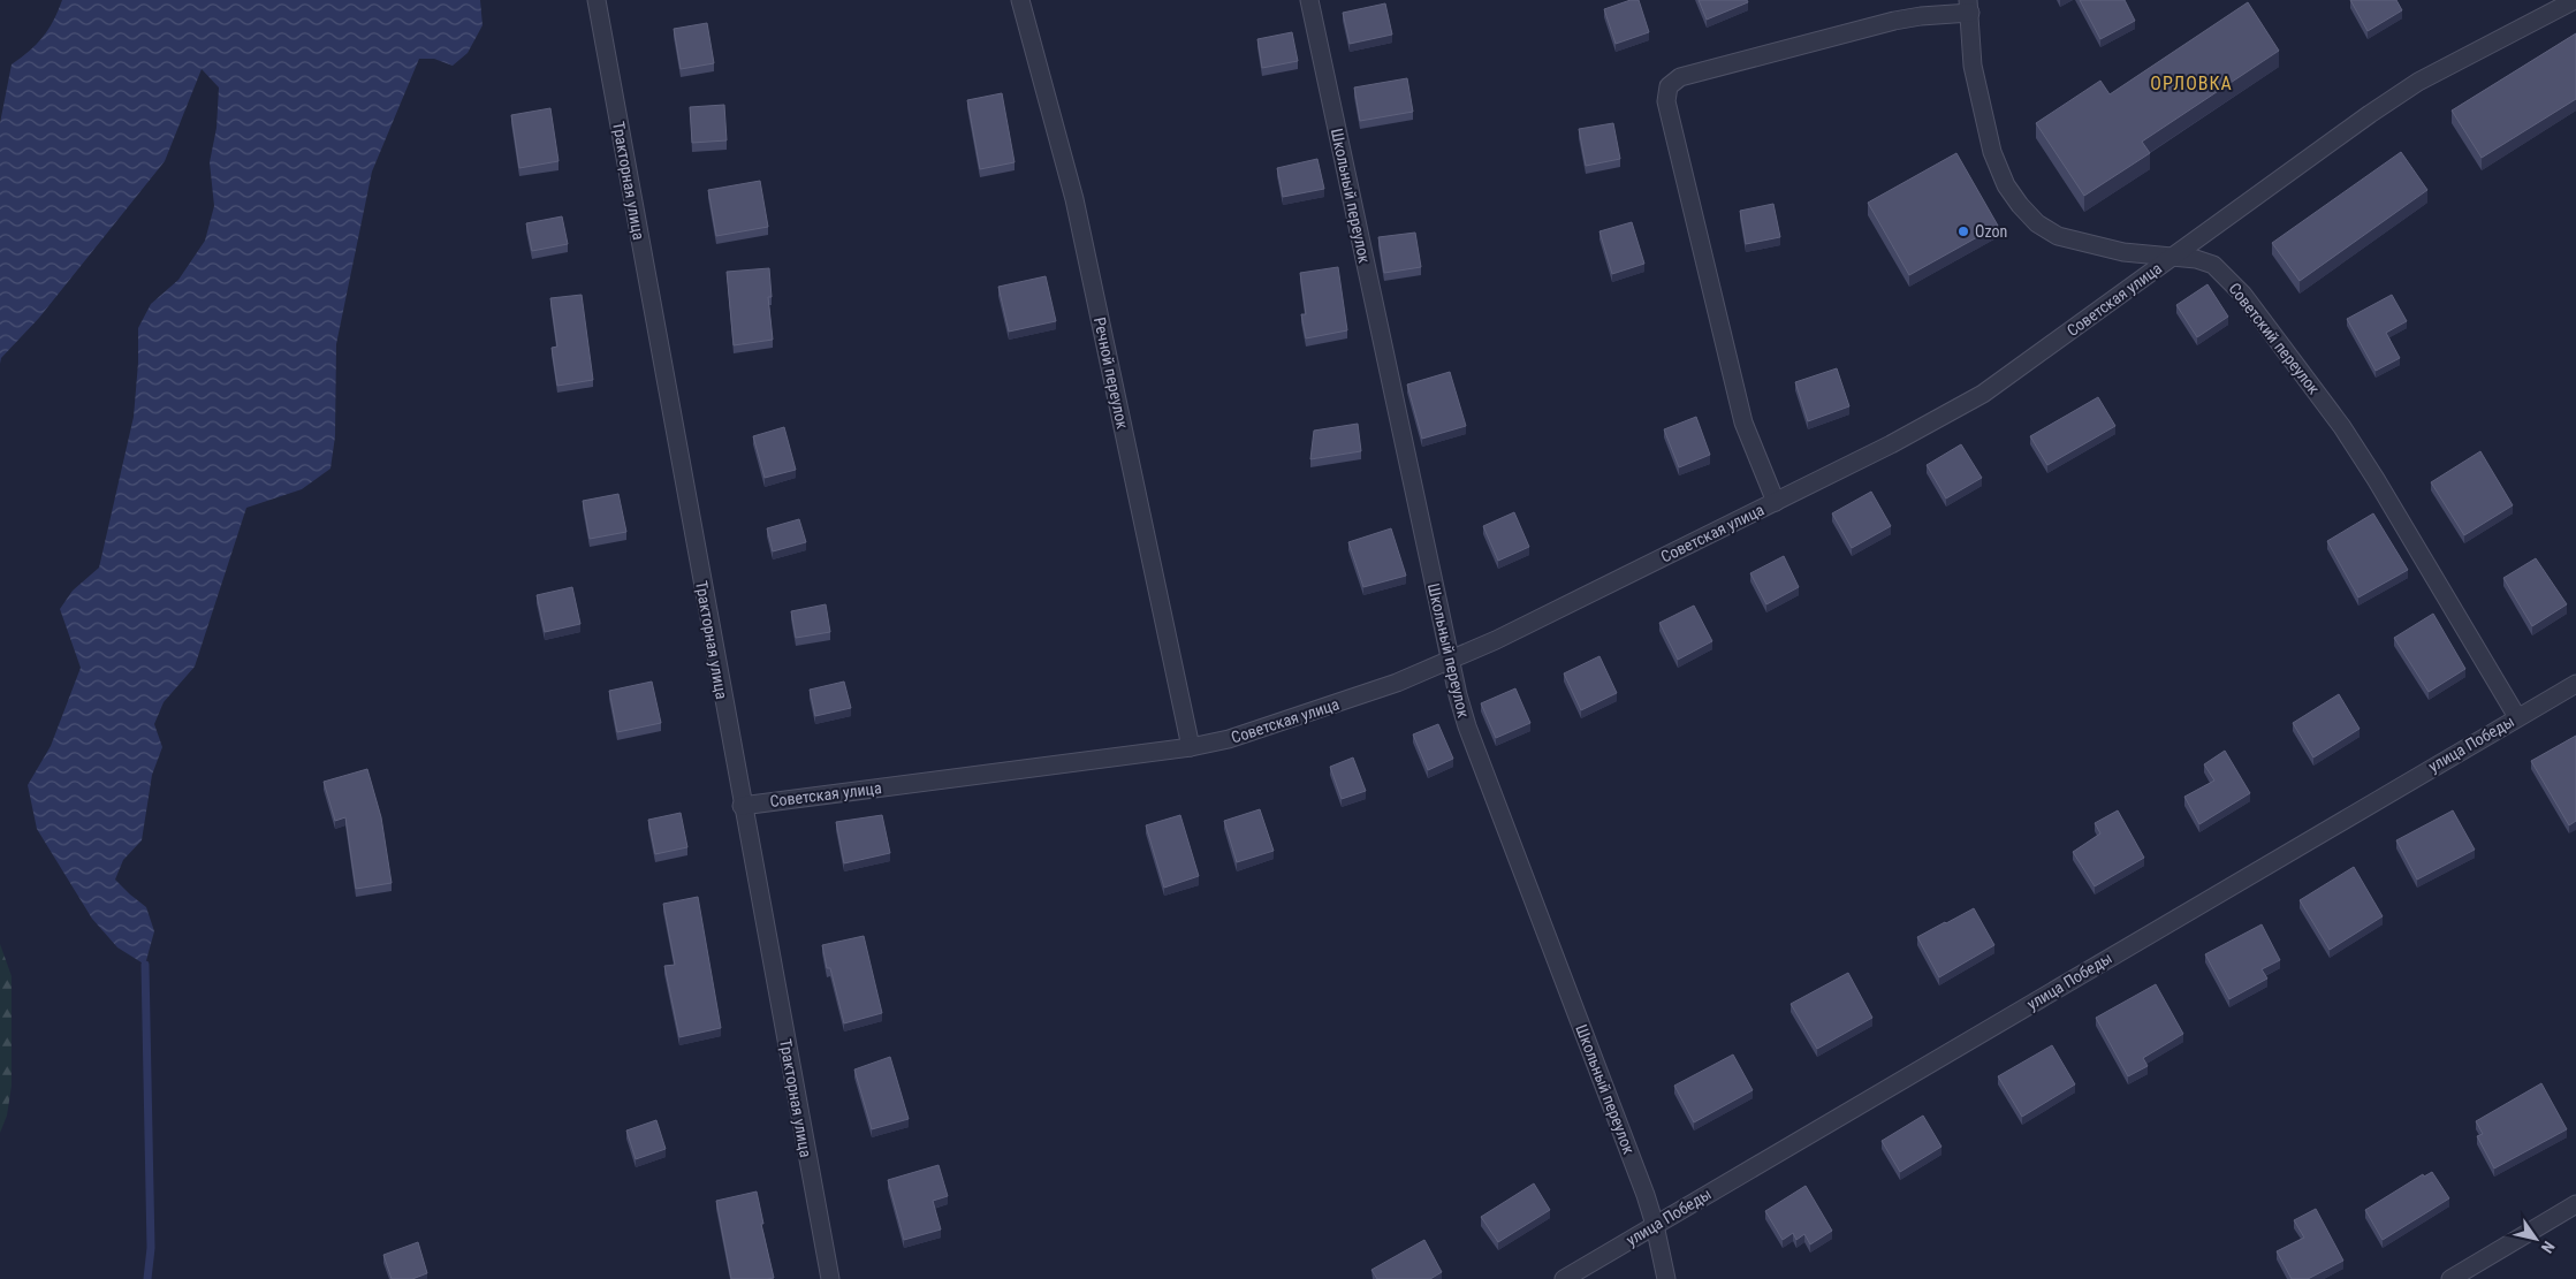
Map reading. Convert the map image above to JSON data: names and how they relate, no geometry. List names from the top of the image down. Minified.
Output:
{"streets":{"street":["Тракторная улица","Школьный переулок","Советская улица","Советский переулок","Речной переулок","улица Победы"]},"crossings":[["Тракторная улица","Советская улица"],["Школьный переулок","Советская улица"],["Школьный переулок","улица Победы"],["Советская улица","Советский переулок"],["Советская улица","Речной переулок"],["Советский переулок","улица Победы"]],"districts":["ОРЛОВКА"],"places":["Ozon"],"north":"bottom right"}
